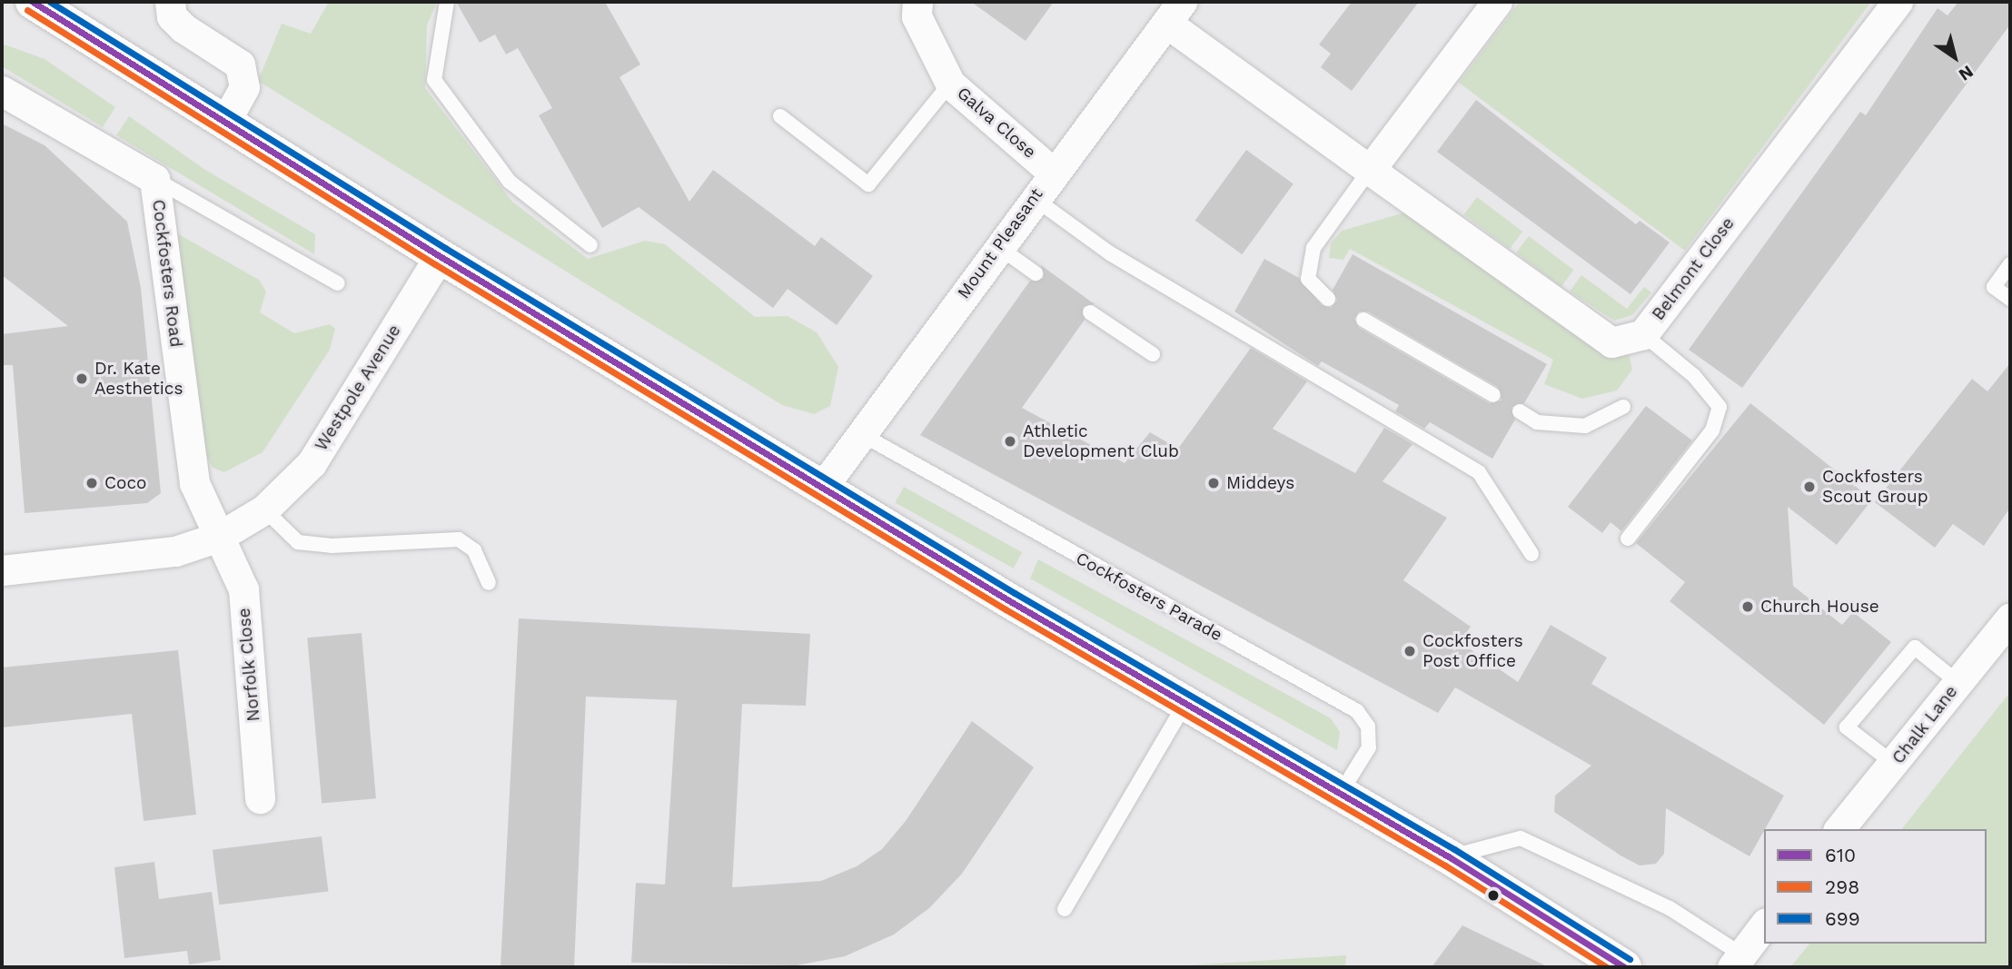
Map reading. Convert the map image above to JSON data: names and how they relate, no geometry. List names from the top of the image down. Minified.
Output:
{"streets":{"street":["Galva Close","Mount Pleasant","Belmont Close","Cockfosters Road","Westpole Avenue","Norfolk Close","Chalk Lane"],"lane":["Cockfosters Parade"]},"crossings":[["Galva Close","Mount Pleasant"],["Mount Pleasant","Belmont Close"],["Mount Pleasant","Cockfosters Parade"],["Cockfosters Road","Westpole Avenue"],["Cockfosters Road","Norfolk Close"],["Westpole Avenue","Norfolk Close"]],"places":["Dr. Kate Aesthetics","Athletic Development Club","Coco","Middeys","Cockfosters Scout Group","Church House","Cockfosters Post Office"],"lines":["transit line 610","transit line 699","transit line 298"],"legend":["610","298","699"],"north":"bottom right"}
